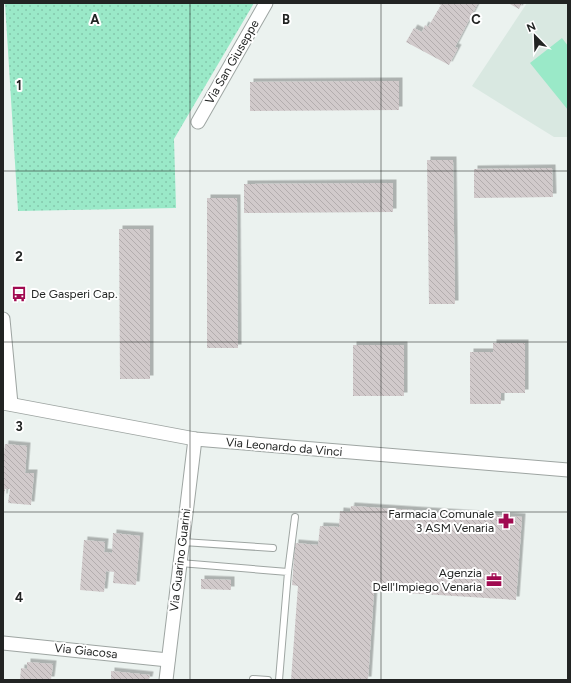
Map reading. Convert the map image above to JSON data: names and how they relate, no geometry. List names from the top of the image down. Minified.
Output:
{"streets":{"street":["Via San Giuseppe","Via Leonardo da Vinci","Via Guarino Guarini","Via Giacosa"]},"crossings":[["Via Leonardo da Vinci","Via Guarino Guarini"],["Via Guarino Guarini","Via Giacosa"]],"places":{"bus stop":["De Gasperi Cap."],"pharmacy":["Farmacia Comunale 3 ASM Venaria"],"office":["Agenzia Dell'Impiego Venaria"]},"north":"top left","grid":{"columns":["A","B","C"],"rows":["1","2","3","4"]}}
